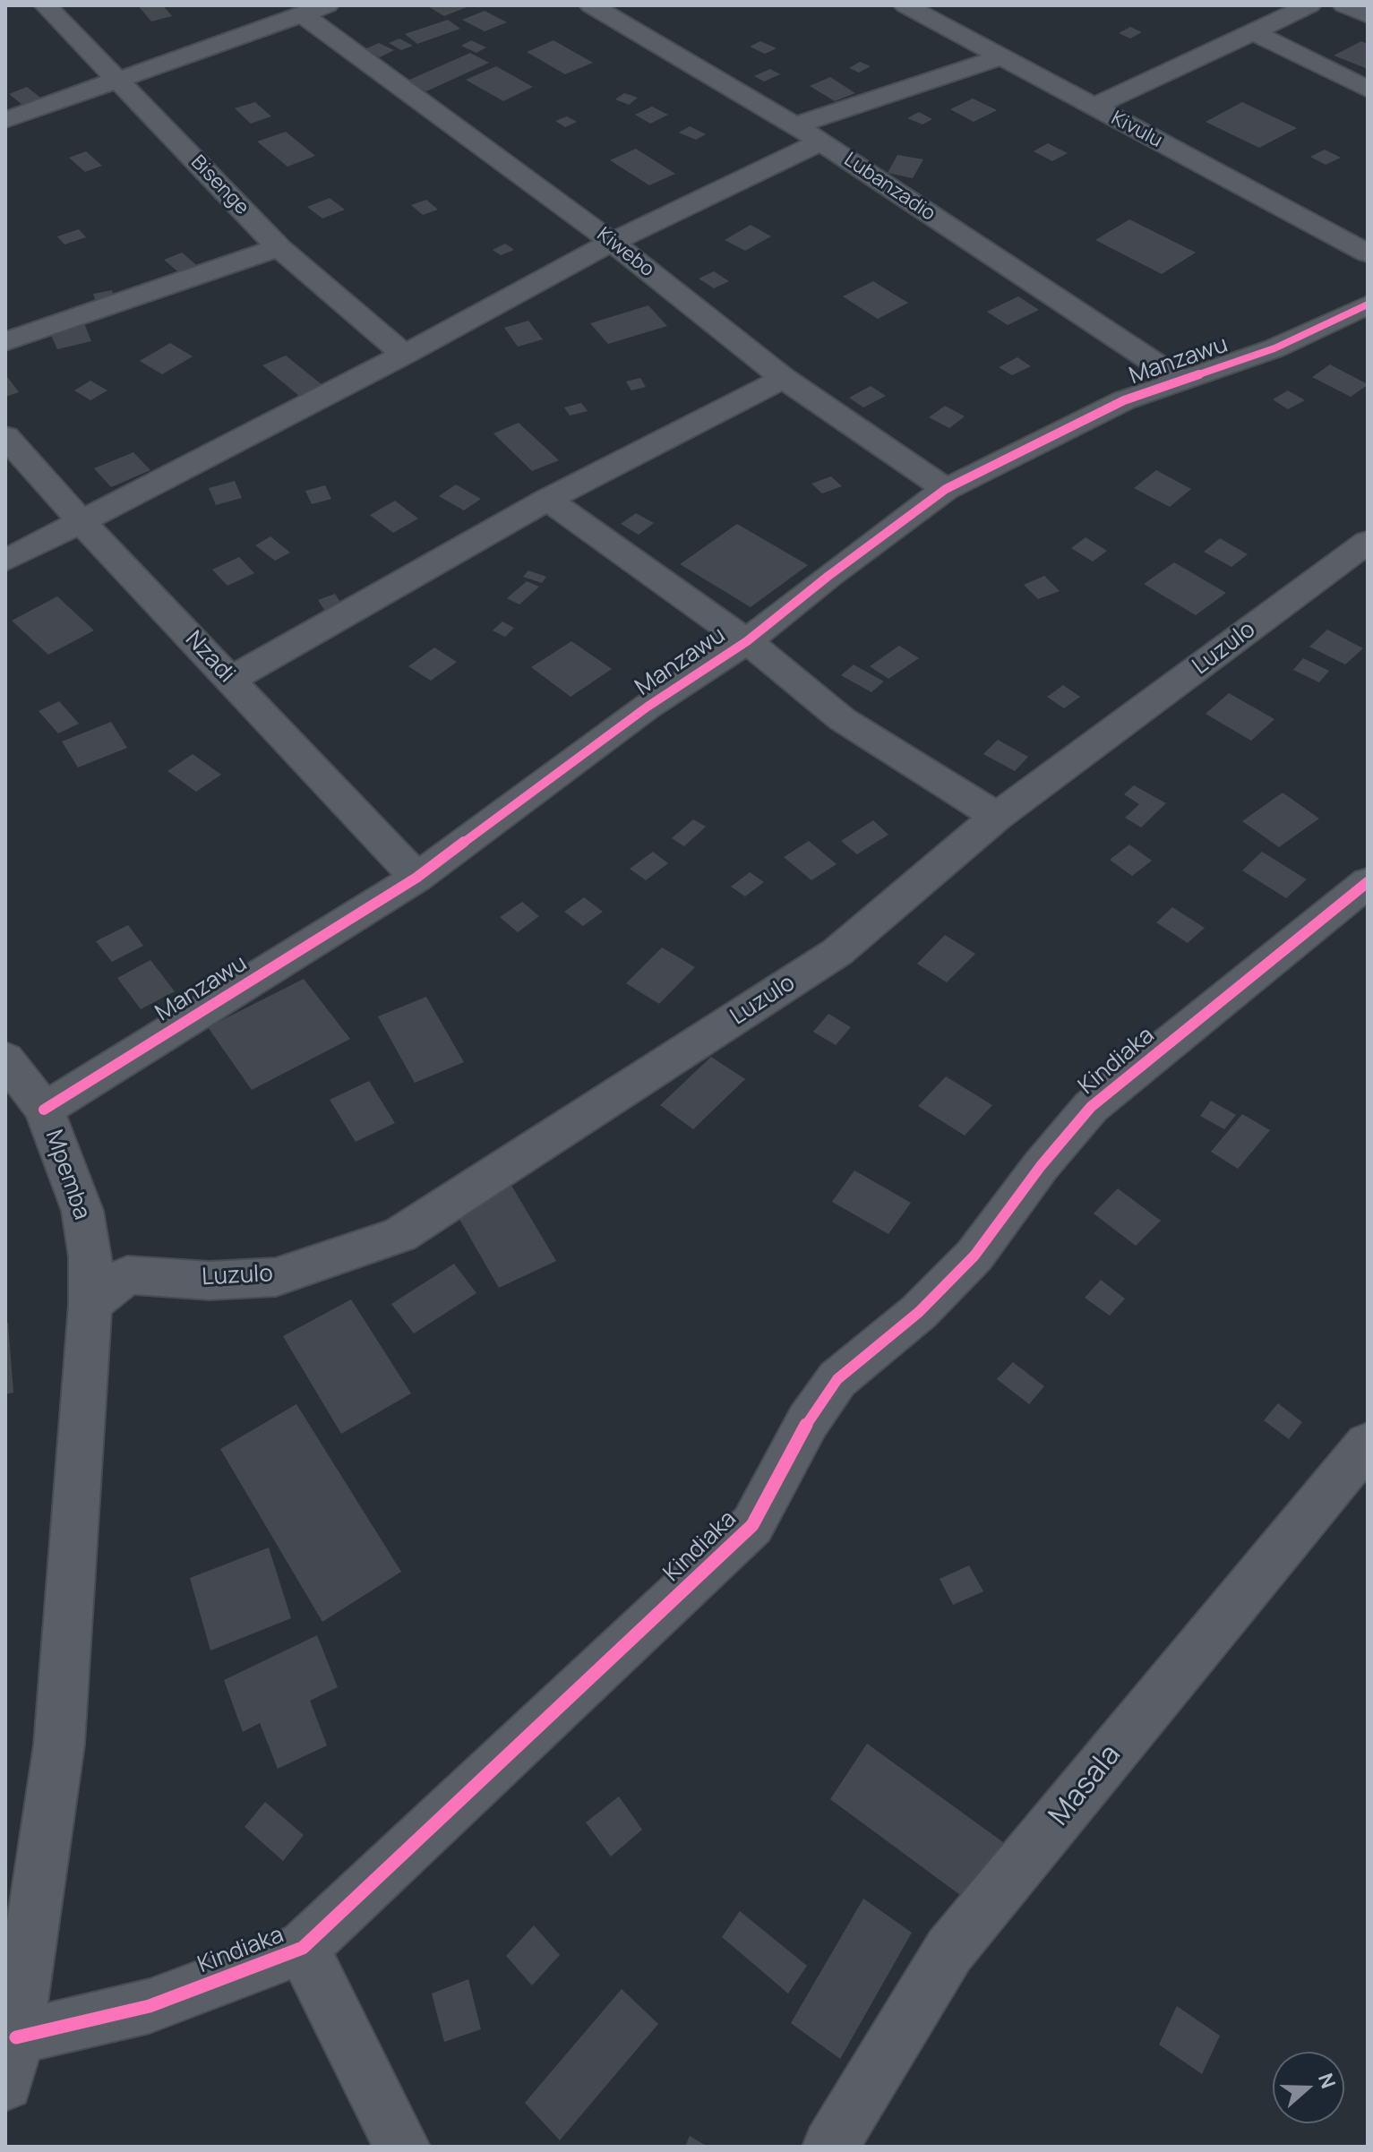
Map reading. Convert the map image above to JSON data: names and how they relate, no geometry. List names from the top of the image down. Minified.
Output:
{"streets":{"street":["Kivulu","Bisenge","Lubanzadio","Kiwebo","Manzawu","Luzulo","Nzadi","Kindiaka","Mpemba","Masala"]},"crossings":[["Lubanzadio","Manzawu"],["Kiwebo","Manzawu"],["Manzawu","Nzadi"],["Manzawu","Mpemba"],["Luzulo","Mpemba"],["Kindiaka","Mpemba"]],"north":"right"}
